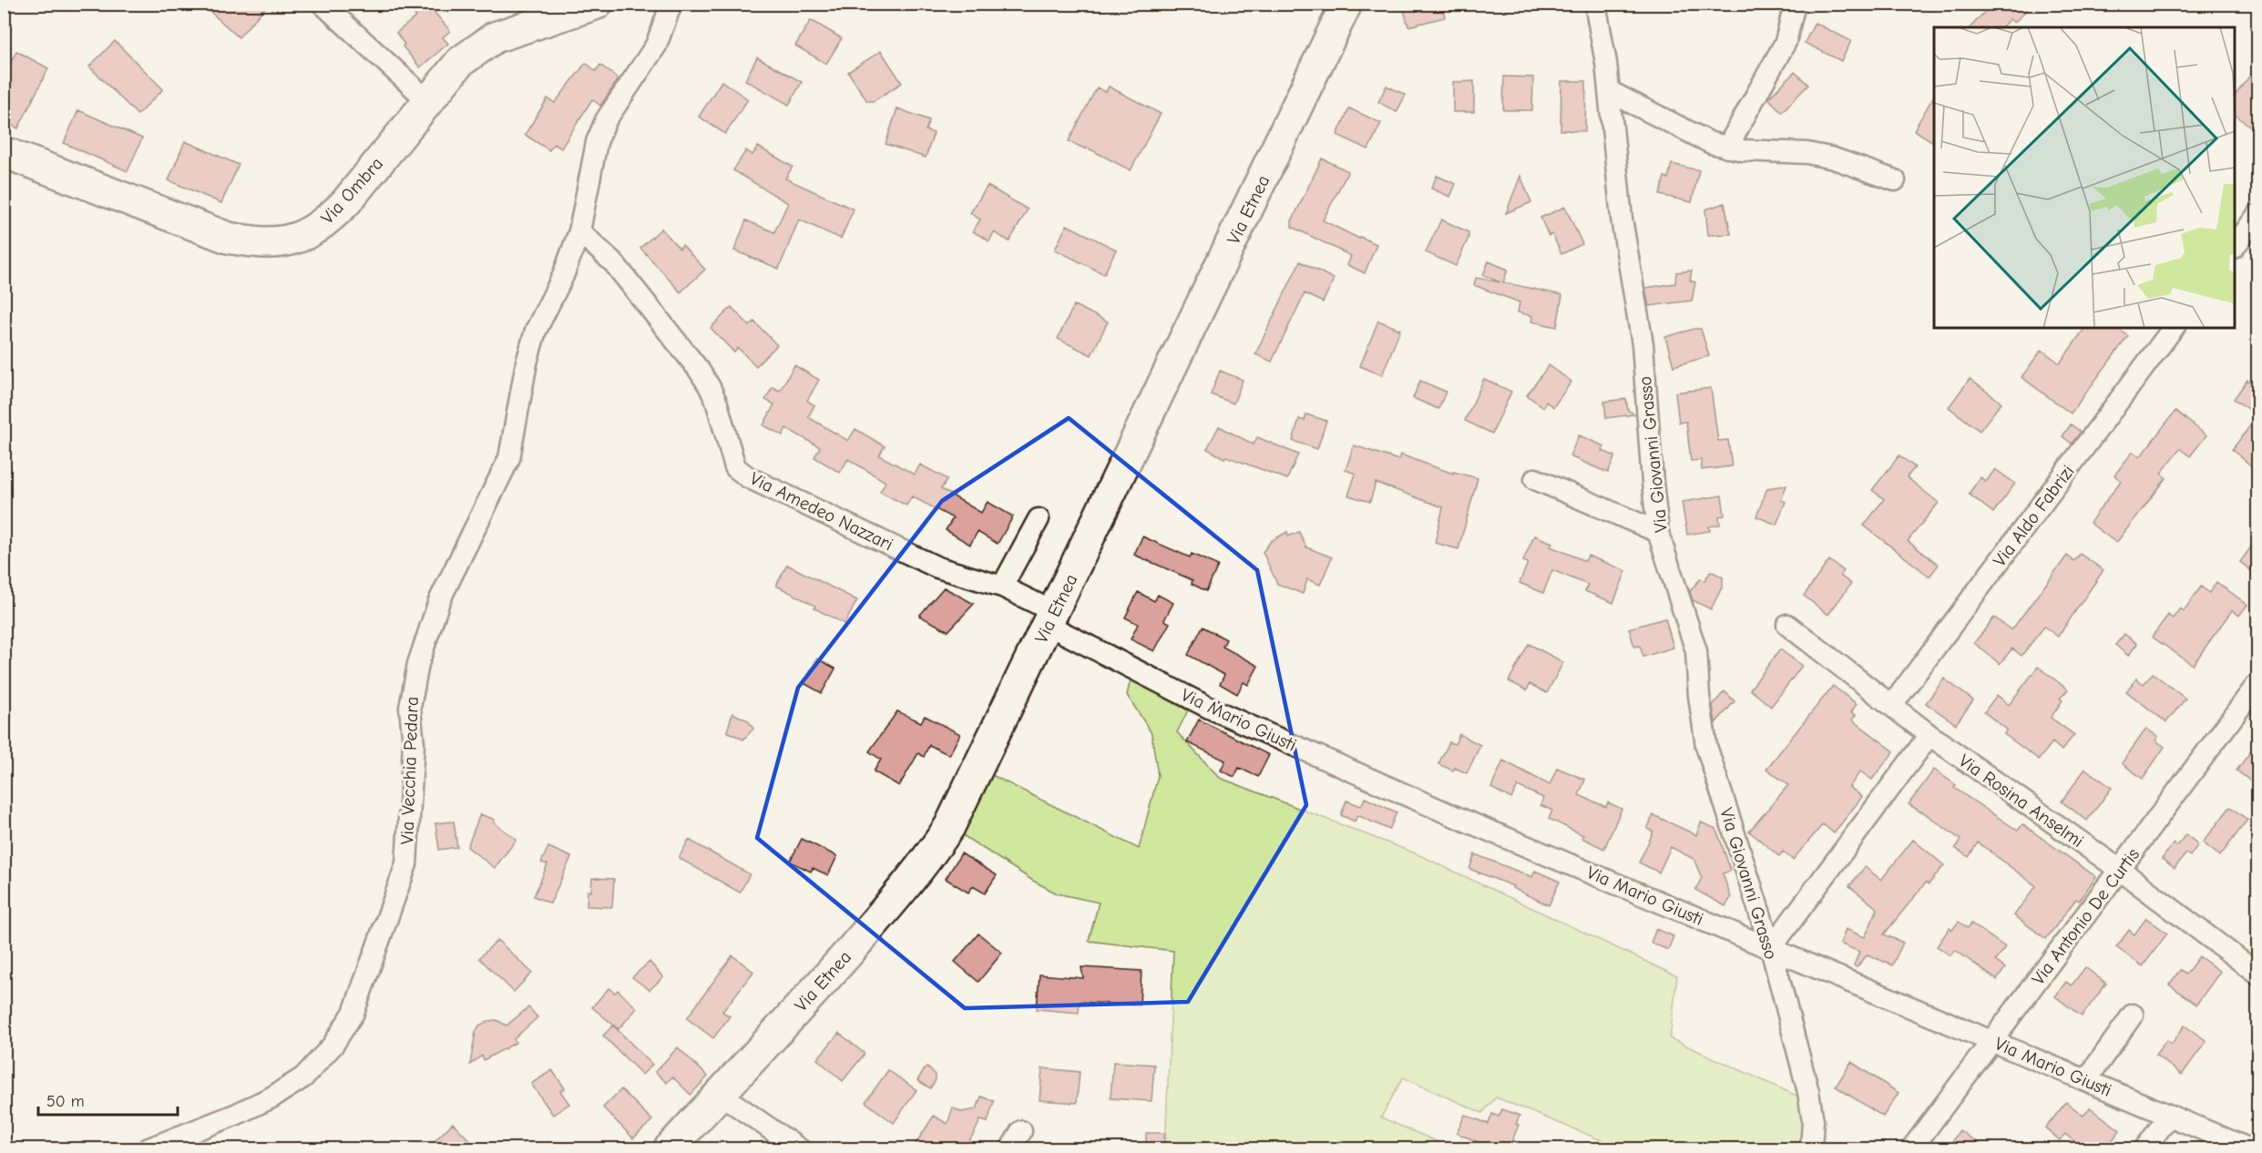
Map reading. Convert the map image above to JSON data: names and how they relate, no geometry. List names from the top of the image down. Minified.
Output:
{"streets":{"main road":["Via Ombra","Via Etnea"],"street":["Via Giovanni Grasso","Via Amedeo Nazzari","Via Aldo Fabrizi","Via Mario Giusti","Via Vecchia Pedara","Via Rosina Anselmi","Via Antonio De Curtis"]},"crossings":[["Via Etnea","Via Amedeo Nazzari"],["Via Etnea","Via Mario Giusti"],["Via Giovanni Grasso","Via Mario Giusti"],["Via Amedeo Nazzari","Via Mario Giusti"],["Via Amedeo Nazzari","Via Vecchia Pedara"],["Via Aldo Fabrizi","Via Rosina Anselmi"],["Via Mario Giusti","Via Antonio De Curtis"],["Via Rosina Anselmi","Via Antonio De Curtis"]],"scale_bar":"50 m"}
